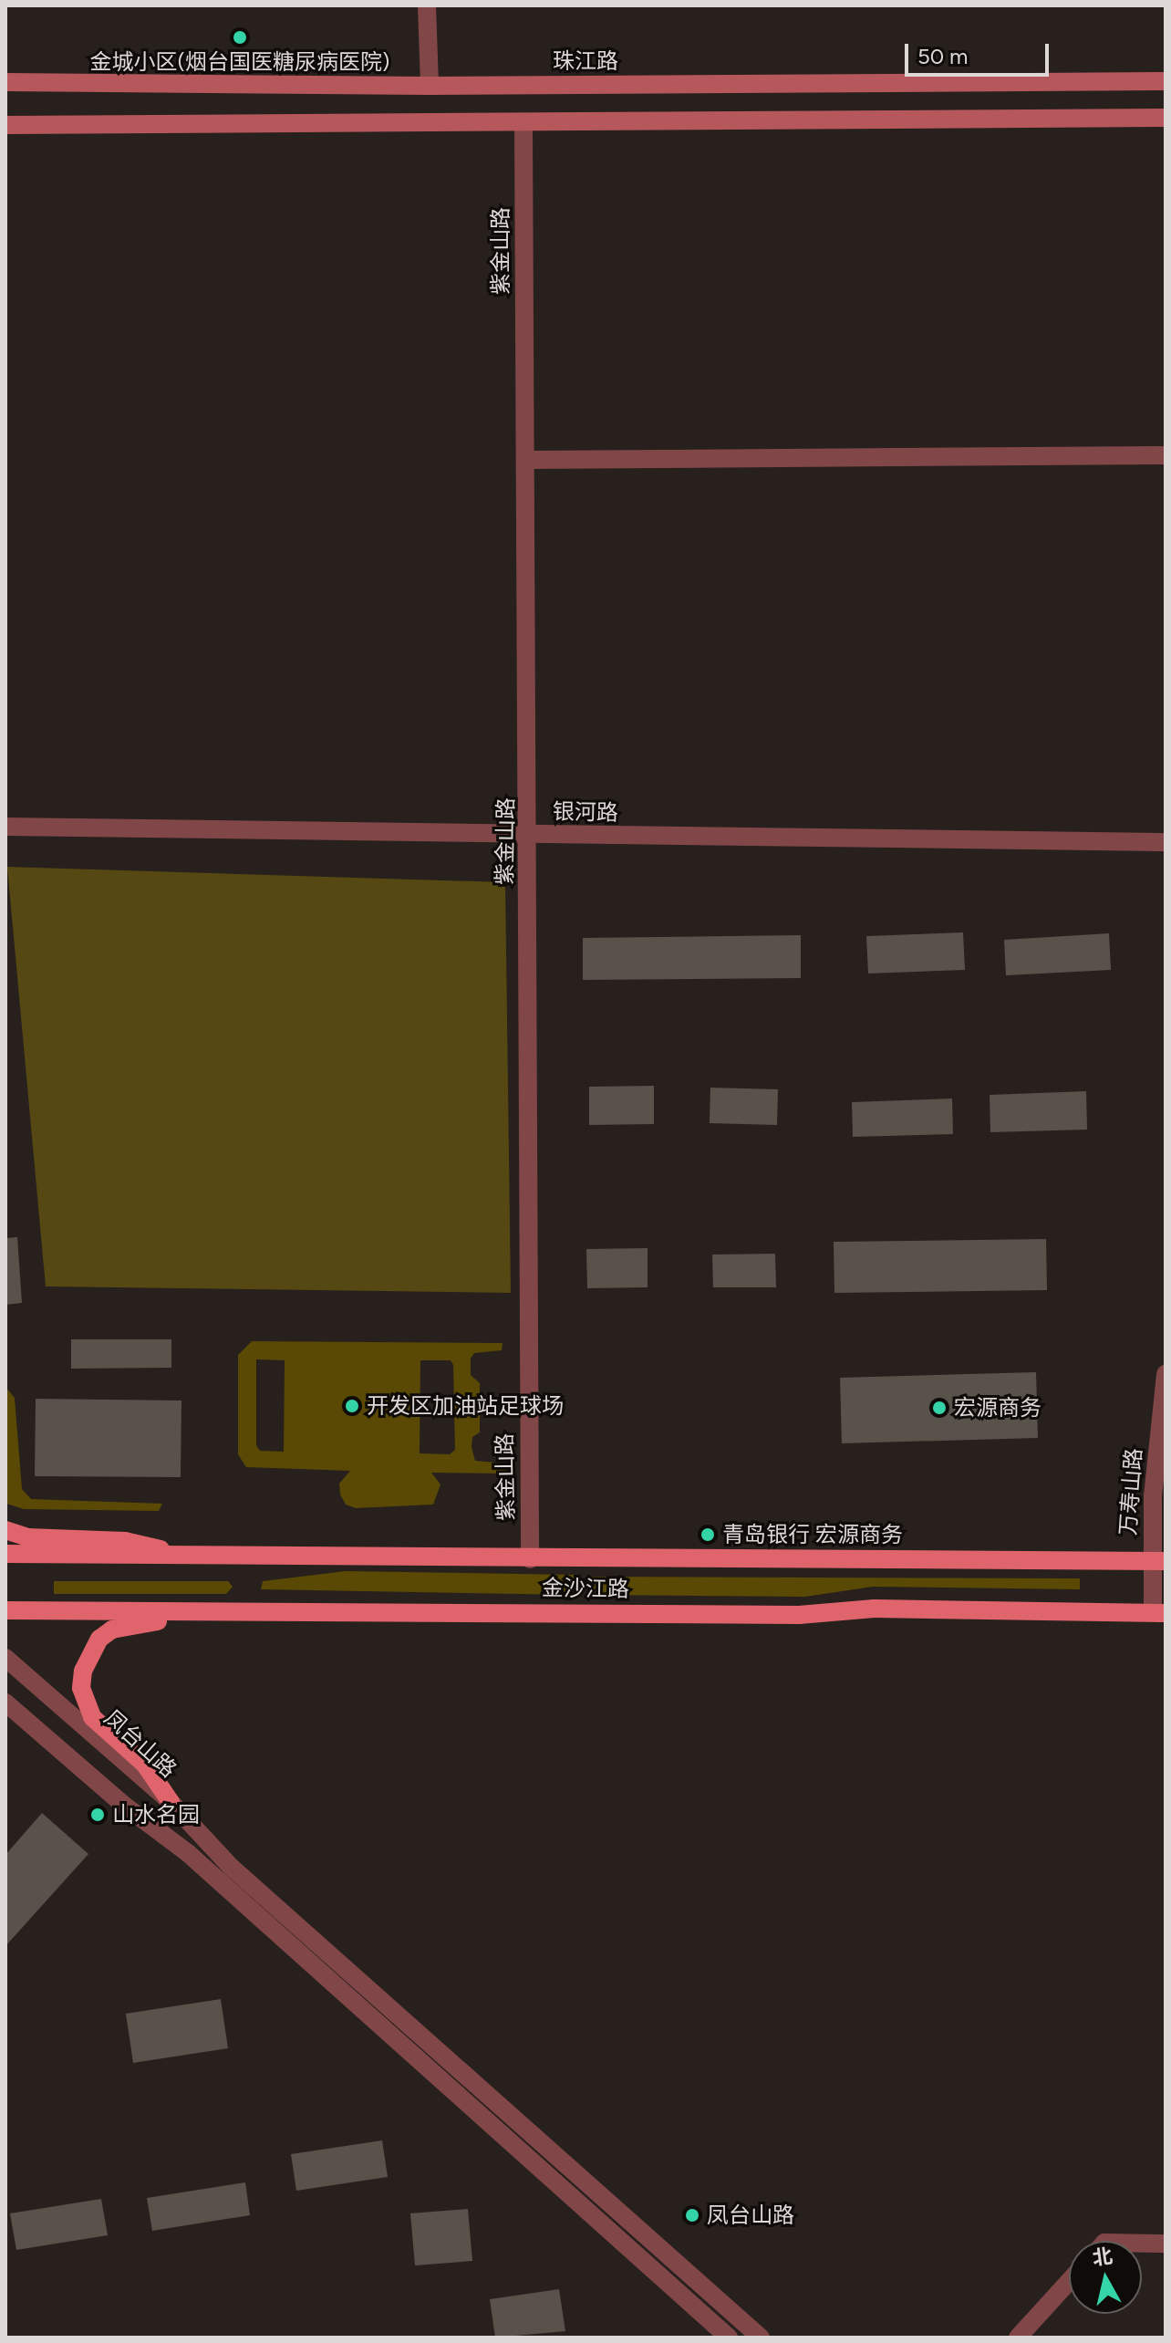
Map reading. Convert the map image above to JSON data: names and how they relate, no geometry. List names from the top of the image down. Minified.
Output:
{"streets":{"main road":["珠江路","金沙江路"],"street":["紫金山路","银河路","万寿山路","凤台山路"]},"crossings":[["紫金山路","银河路"],["紫金山路","金沙江路"],["万寿山路","金沙江路"]],"places":["金城小区(烟台国医糖尿病医院)","开发区加油站足球场","宏源商务","青岛银行 宏源商务","山水名园","凤台山路"],"scale_bar":"50 m","north":"top"}
